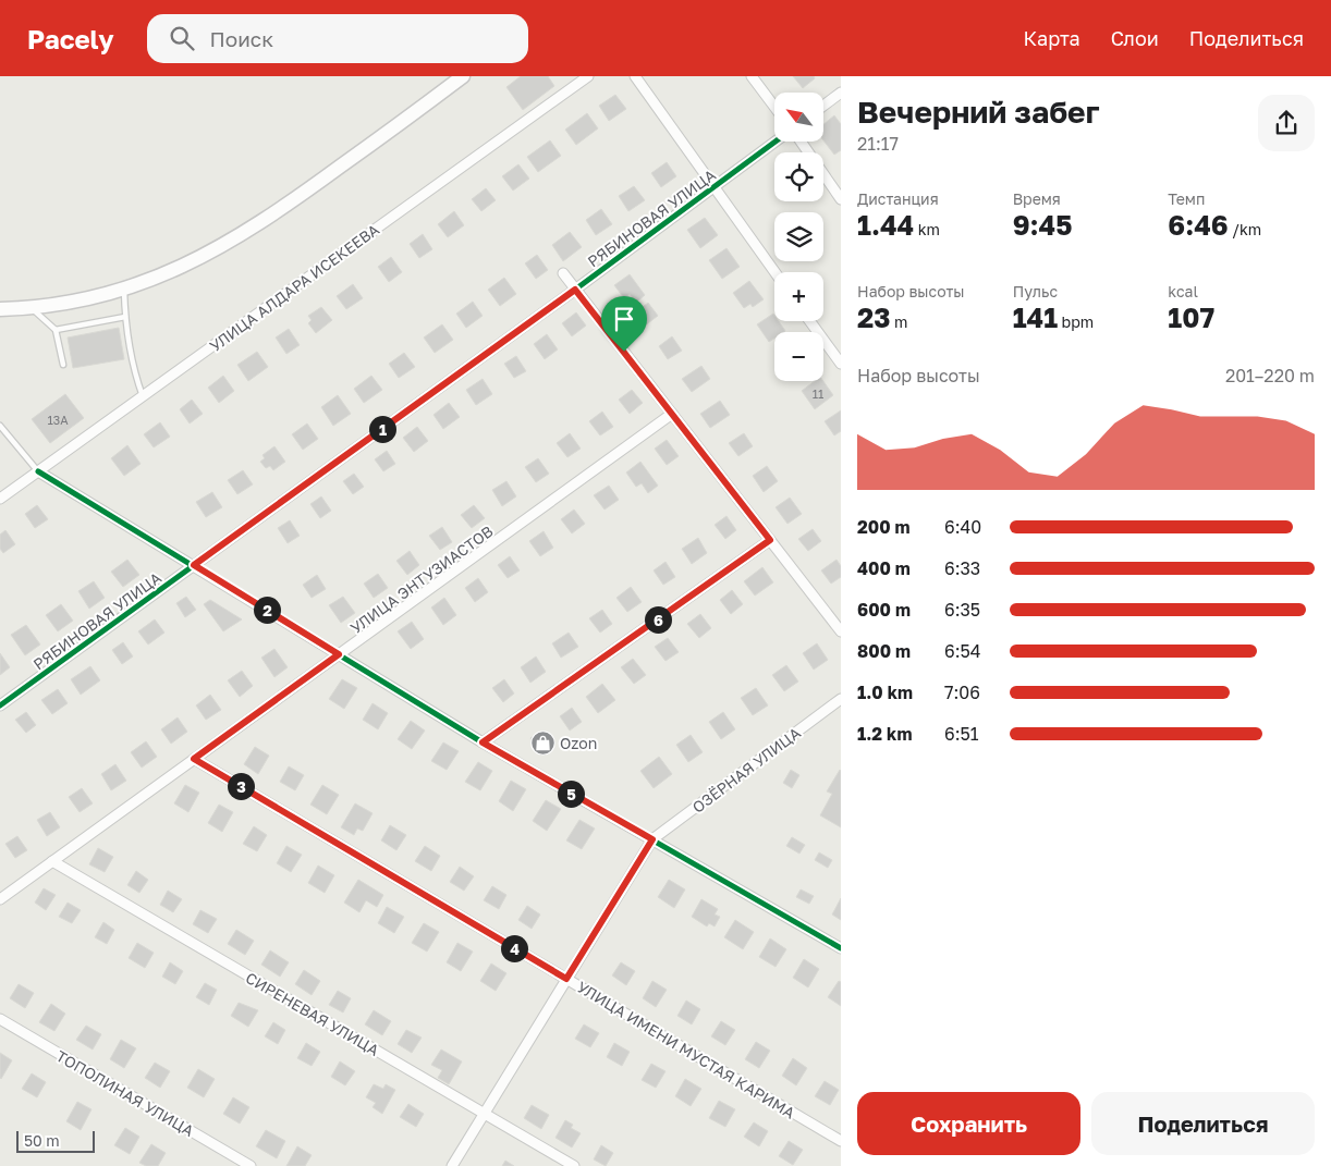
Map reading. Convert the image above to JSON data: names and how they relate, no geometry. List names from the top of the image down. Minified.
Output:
{"streets":{"street":["РЯБИНОВАЯ УЛИЦА","УЛИЦА АЛДАРА ИСЕКЕЕВА","УЛИЦА ЭНТУЗИАСТОВ","ОЗЁРНАЯ УЛИЦА","СИРЕНЕВАЯ УЛИЦА","УЛИЦА ИМЕНИ МУСТАЯ КАРИМА","ТОПОЛИНАЯ УЛИЦА"]},"crossings":[["УЛИЦА ЭНТУЗИАСТОВ","СИРЕНЕВАЯ УЛИЦА"],["УЛИЦА ЭНТУЗИАСТОВ","УЛИЦА ИМЕНИ МУСТАЯ КАРИМА"]],"places":{"shop":["Ozon"]},"house_numbers":["11","13А"],"scale_bar":"50 m","north":"top left","page":{"header":"Pacely","search":"Поиск","nav":["Карта","Слои","Поделиться"],"heading":["Вечерний забег","21:17"],"map_buttons":["+","−"],"stats":[["Дистанция","1.44 km"],["Время","9:45"],["Темп","6:46 /km"],["Набор высоты","23 m"],["Пульс","141 bpm"],["kcal","107"]],"chart":["Набор высоты","201–220 m"],"pins":["1","2","6","3","5","4"],"list":[{"name":"200 m","note":"6:40"},{"name":"400 m","note":"6:33"},{"name":"600 m","note":"6:35"},{"name":"800 m","note":"6:54"},{"name":"1.0 km","note":"7:06"},{"name":"1.2 km","note":"6:51"}],"buttons":["Сохранить","Поделиться"],"scale":"50 m"}}
